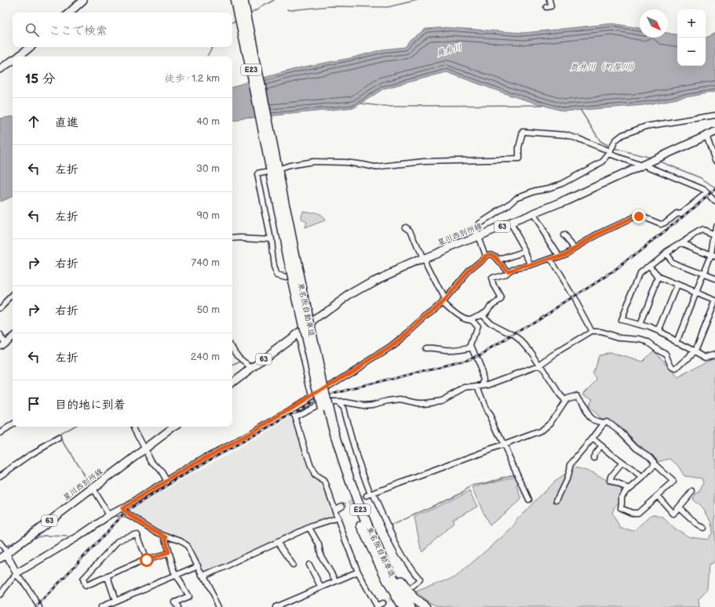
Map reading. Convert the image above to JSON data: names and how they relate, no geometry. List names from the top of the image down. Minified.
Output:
{"streets":{"highway":["E23","東名阪自動車道"],"main road":["63","星川西別所線"]},"water":["員弁川","員弁川（町屋川）"],"north":"bottom right","page":{"map_buttons":["+","−"],"search":"ここで検索","heading":["15 分","徒歩 · 1.2 km"],"list":[["直進","40 m"],["左折","30 m"],["左折","90 m"],["右折","740 m"],["右折","50 m"],["左折","240 m"],"目的地に到着"]}}
